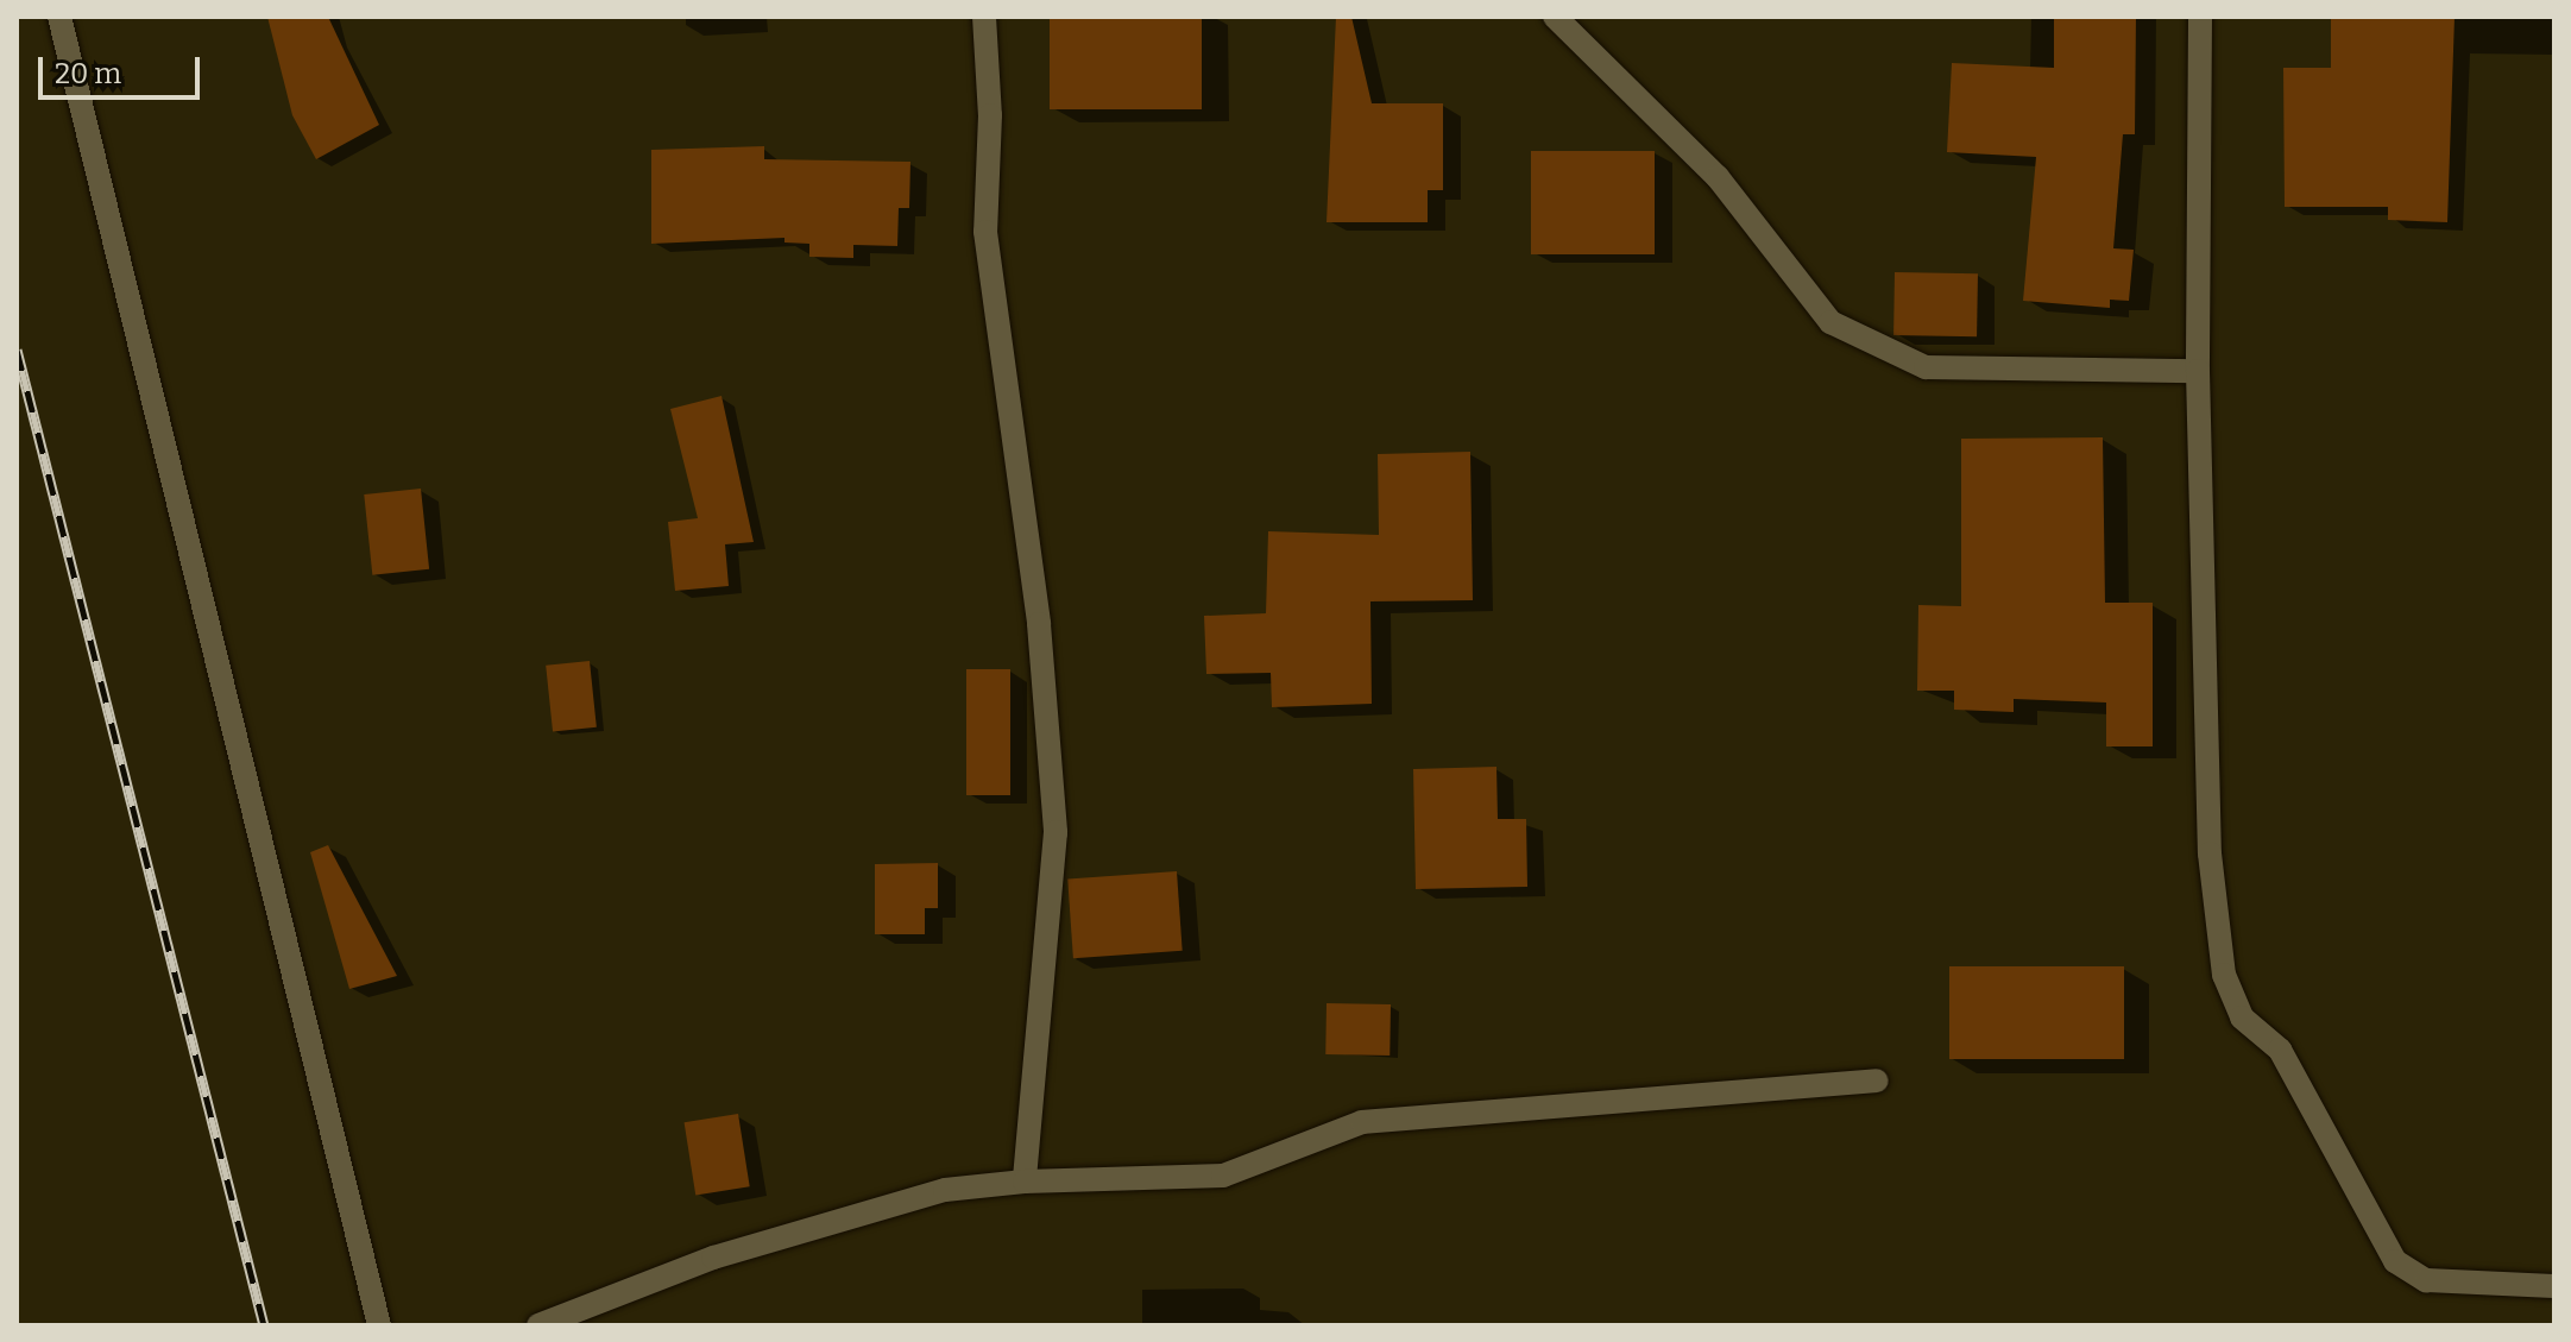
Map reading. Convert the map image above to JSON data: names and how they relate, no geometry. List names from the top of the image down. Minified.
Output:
{"scale_bar":"20 m"}
